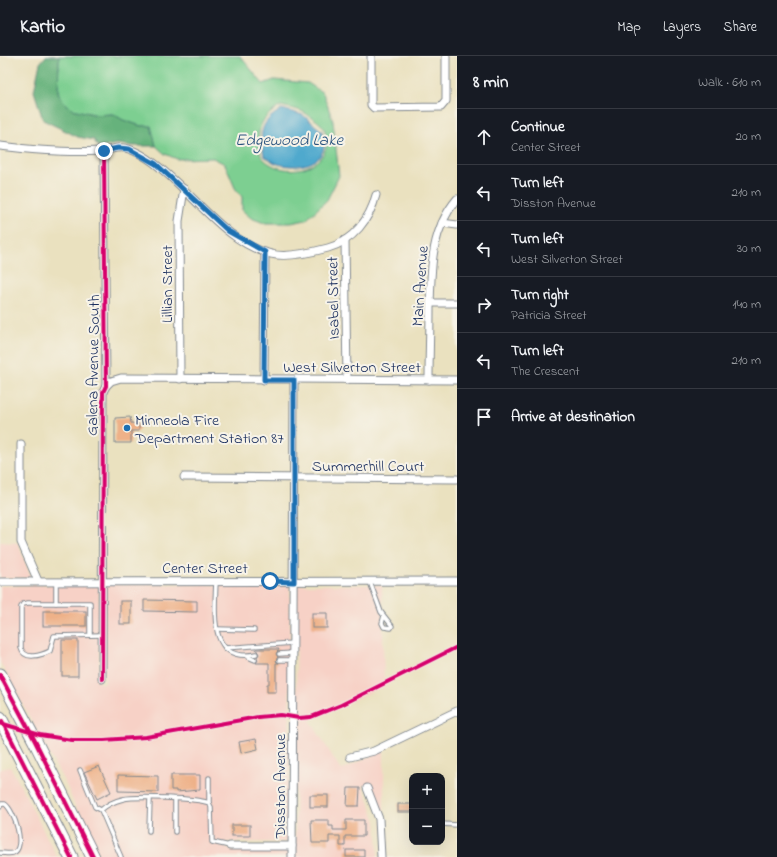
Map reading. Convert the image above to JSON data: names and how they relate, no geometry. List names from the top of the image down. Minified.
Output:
{"streets":{"street":["Lillian Street","Main Avenue","Isabel Street","Galena Avenue South","West Silverton Street","Summerhill Court","Center Street","Disston Avenue"]},"crossings":[["Lillian Street","West Silverton Street"],["Main Avenue","West Silverton Street"],["Isabel Street","West Silverton Street"],["Galena Avenue South","West Silverton Street"],["Galena Avenue South","Center Street"],["West Silverton Street","Disston Avenue"],["Summerhill Court","Disston Avenue"],["Center Street","Disston Avenue"]],"water":["Edgewood Lake"],"places":["Minneola Fire Department Station 87"],"page":{"header":"Kartio","nav":["Map","Layers","Share"],"heading":["8 min","Walk · 610 m"],"list":[["Continue","Center Street","20 m"],["Turn left","Disston Avenue","210 m"],["Turn left","West Silverton Street","30 m"],["Turn right","Patricia Street","140 m"],["Turn left","The Crescent","210 m"],"Arrive at destination"],"map_buttons":["+","−"]}}
